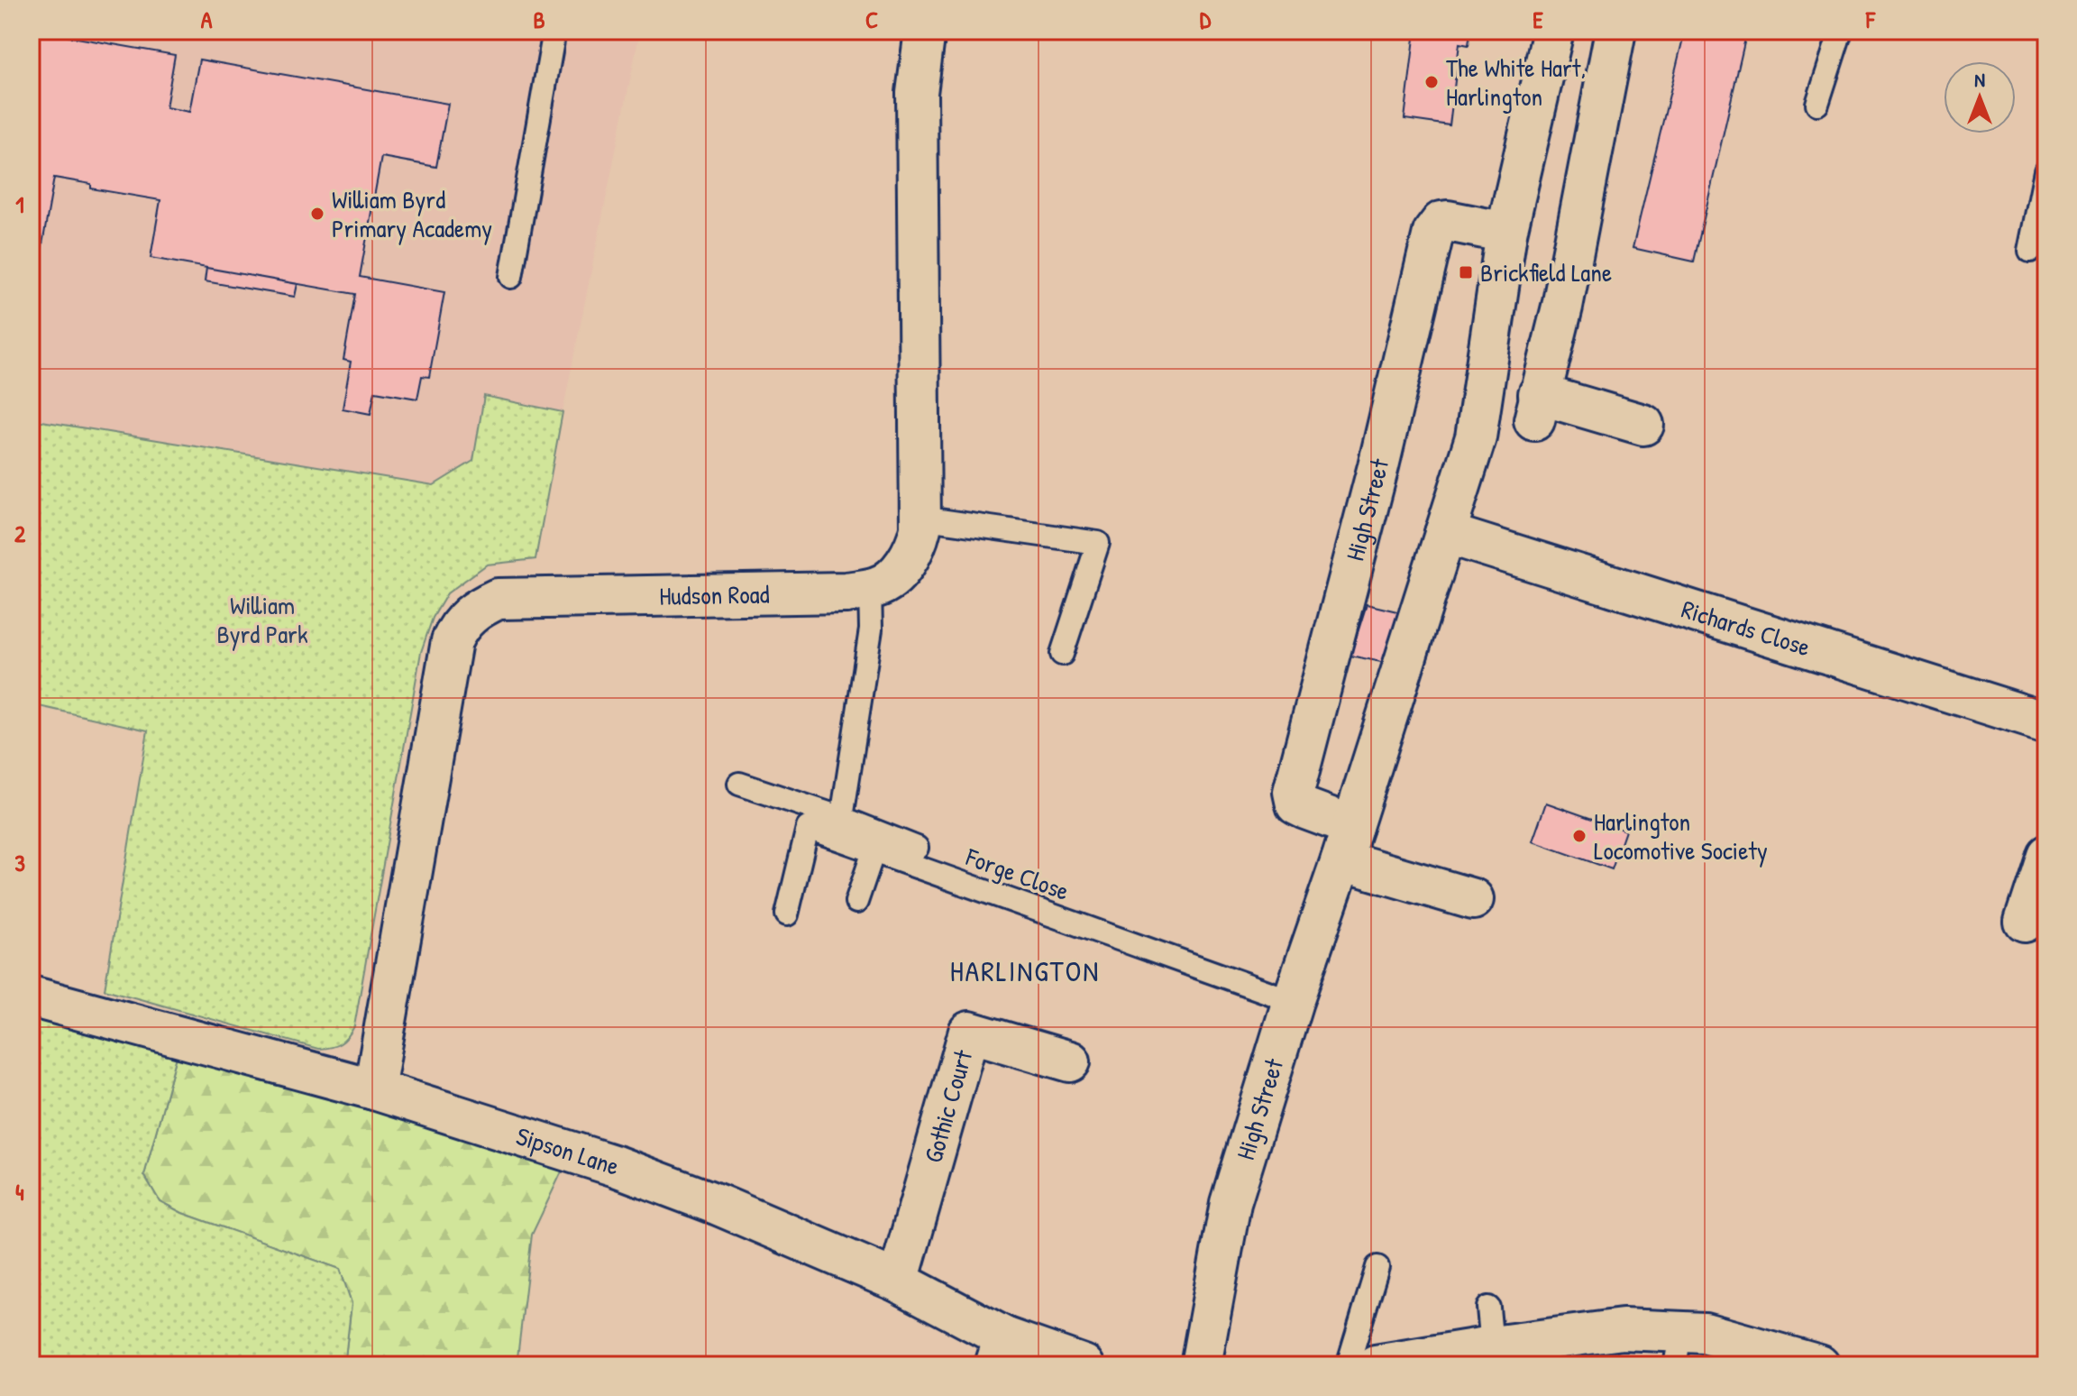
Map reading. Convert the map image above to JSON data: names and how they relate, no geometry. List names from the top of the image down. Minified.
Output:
{"streets":{"street":["High Street","Hudson Road","Richards Close","Gothic Court","Sipson Lane"],"lane":["Forge Close"]},"crossings":[["High Street","Richards Close"],["High Street","Forge Close"],["Hudson Road","Sipson Lane"],["Gothic Court","Sipson Lane"]],"districts":["HARLINGTON"],"parks":["William Byrd Park"],"places":{"other":["The White Hart, Harlington","William Byrd Primary Academy","Harlington Locomotive Society"],"transit":["Brickfield Lane"]},"north":"top","grid":{"columns":["A","B","C","D","E","F"],"rows":["1","2","3","4"]}}
